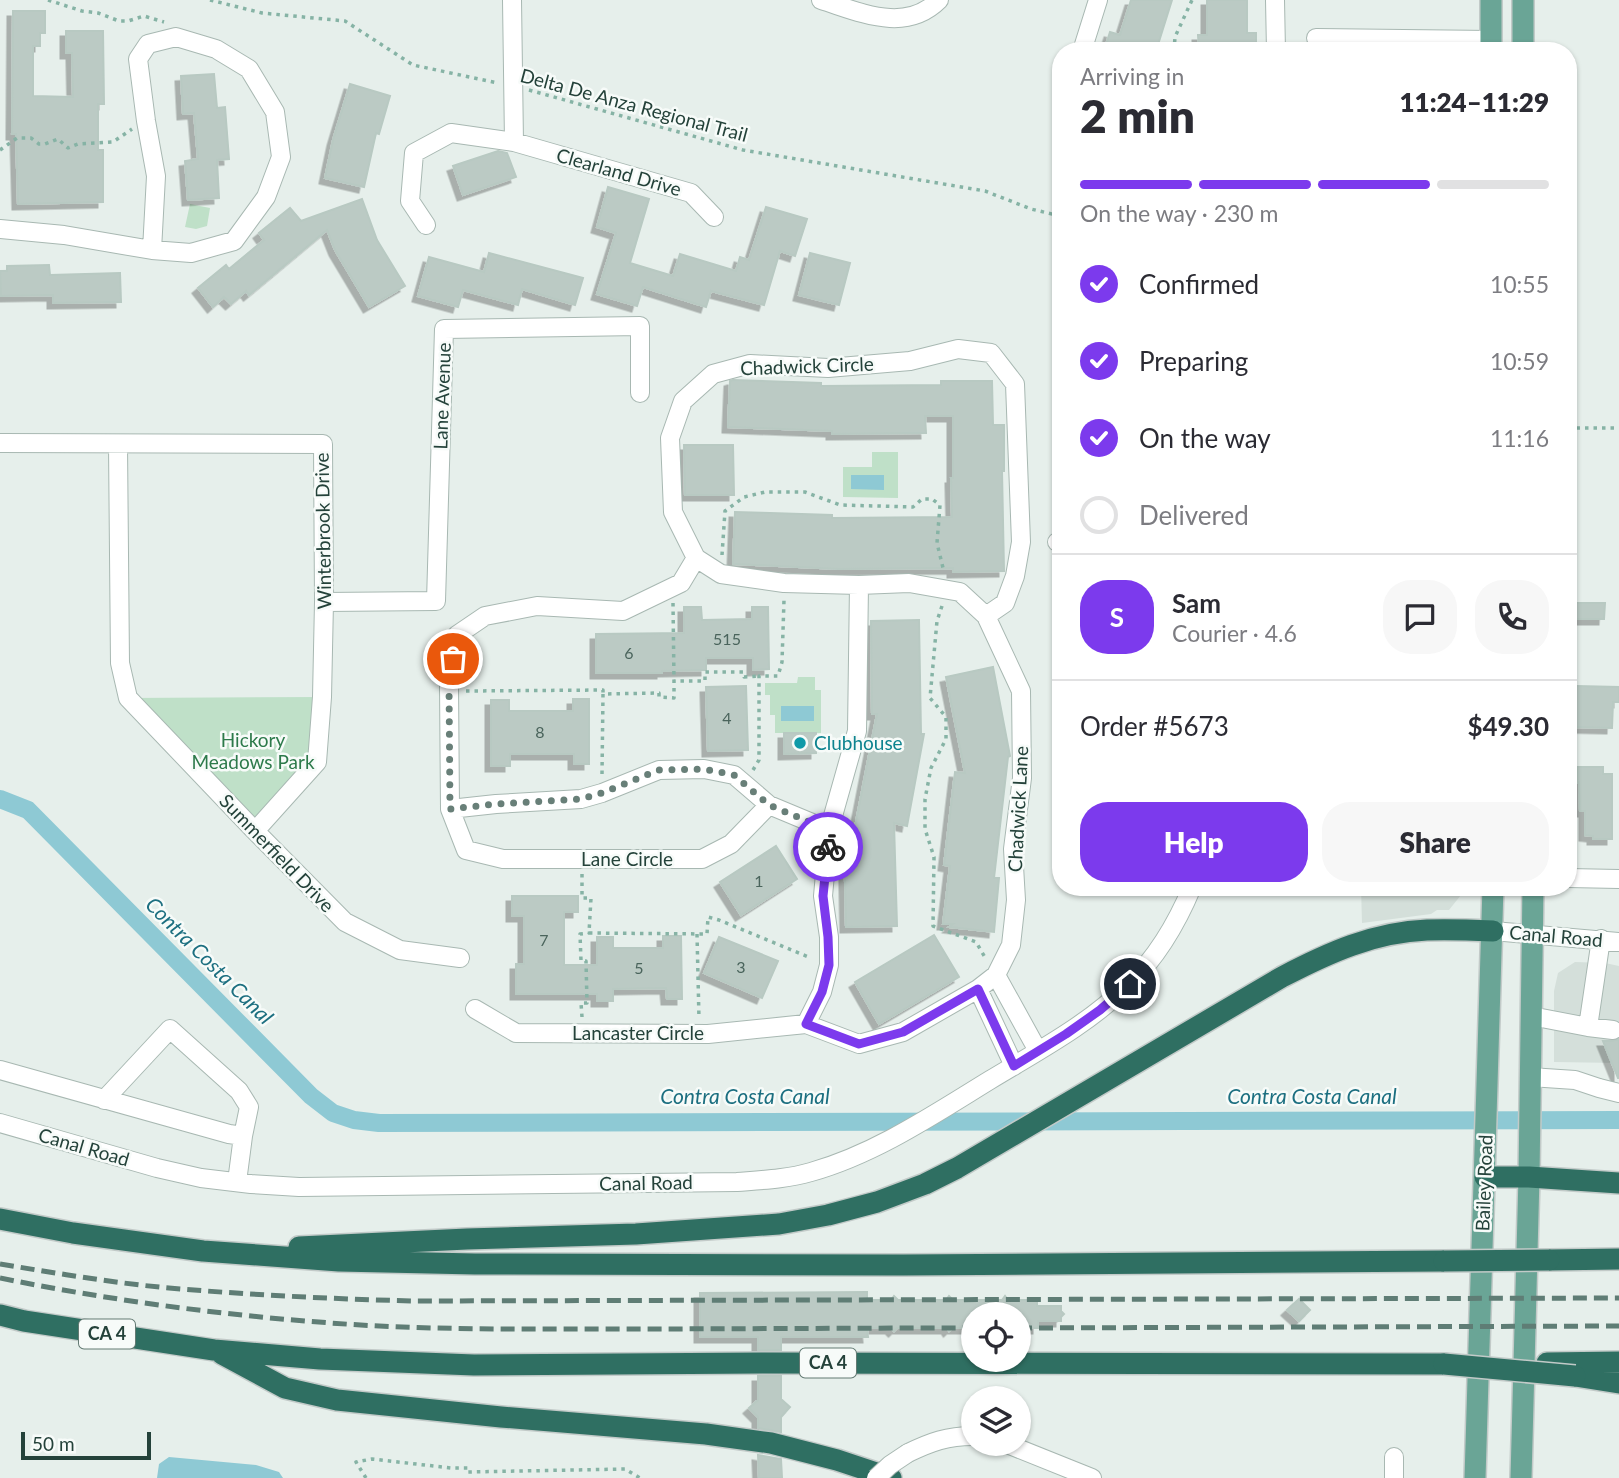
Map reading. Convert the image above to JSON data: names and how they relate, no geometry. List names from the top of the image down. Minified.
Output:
{"streets":{"highway":["CA 4"],"main road":["Bailey Road"],"street":["Clearland Drive","Chadwick Circle","Lane Avenue","Winterbrook Drive","Chadwick Lane","Summerfield Drive","Lane Circle","Canal Road","Lancaster Circle"],"path":["Delta De Anza Regional Trail"]},"crossings":[["Chadwick Circle","Chadwick Lane"],["Lane Avenue","Winterbrook Drive"],["Winterbrook Drive","Summerfield Drive"],["Chadwick Lane","Lancaster Circle"],["Canal Road","Bailey Road"]],"water":["Contra Costa Canal"],"parks":["Hickory Meadows Park"],"places":["Clubhouse"],"house_numbers":["515","6","4","8","1","7","3","5"],"scale_bar":"50 m","page":{"heading":["2 min","Arriving in","11:24–11:29"],"panel":["Sam","Courier · 4.6","Order #5673","$49.30"],"bar":"On the way · 230 m","list":[["Confirmed","10:55"],["Preparing","10:59"],["On the way","11:16"],"Delivered"],"round":"S","buttons":["Help","Share"],"scale":"50 m"}}
